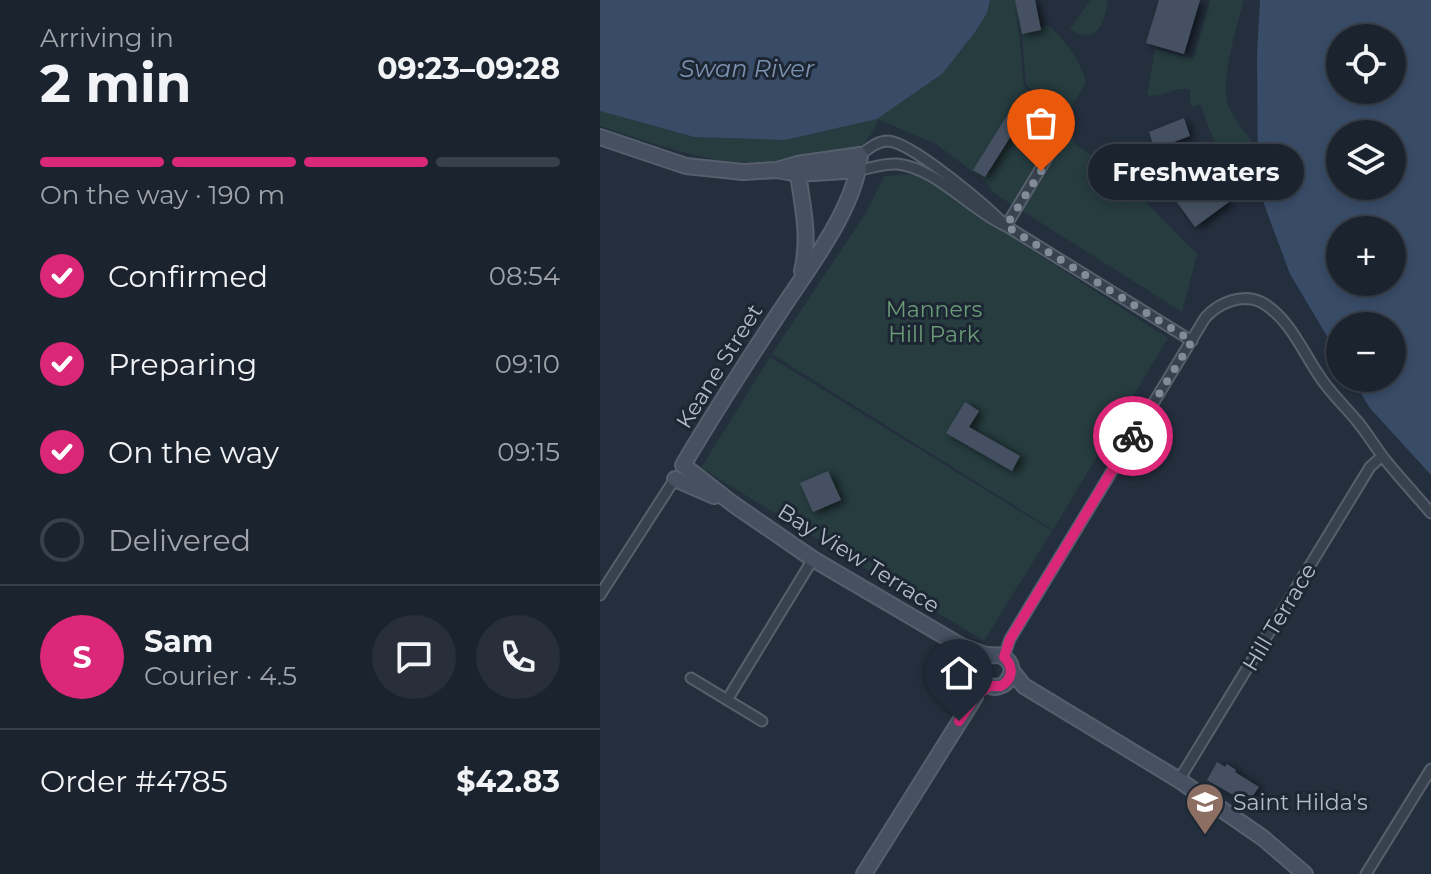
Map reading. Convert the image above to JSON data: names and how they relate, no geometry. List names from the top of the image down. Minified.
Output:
{"streets":{"street":["Keane Street","Bay View Terrace","Hill Terrace"]},"crossings":[["Keane Street","Bay View Terrace"],["Bay View Terrace","Hill Terrace"]],"water":["Swan River"],"parks":["Manners Hill Park"],"places":{"other":["Freshwaters"],"school or university":["Saint Hilda's"]},"page":{"heading":["2 min","Arriving in","09:23–09:28"],"panel":["Sam","Courier · 4.5","Order #4785","$42.83"],"map_buttons":["+","−"],"bar":"On the way · 190 m","bubble":"Freshwaters","list":[["Confirmed","08:54"],["Preparing","09:10"],["On the way","09:15"],"Delivered"],"round":"S"}}
